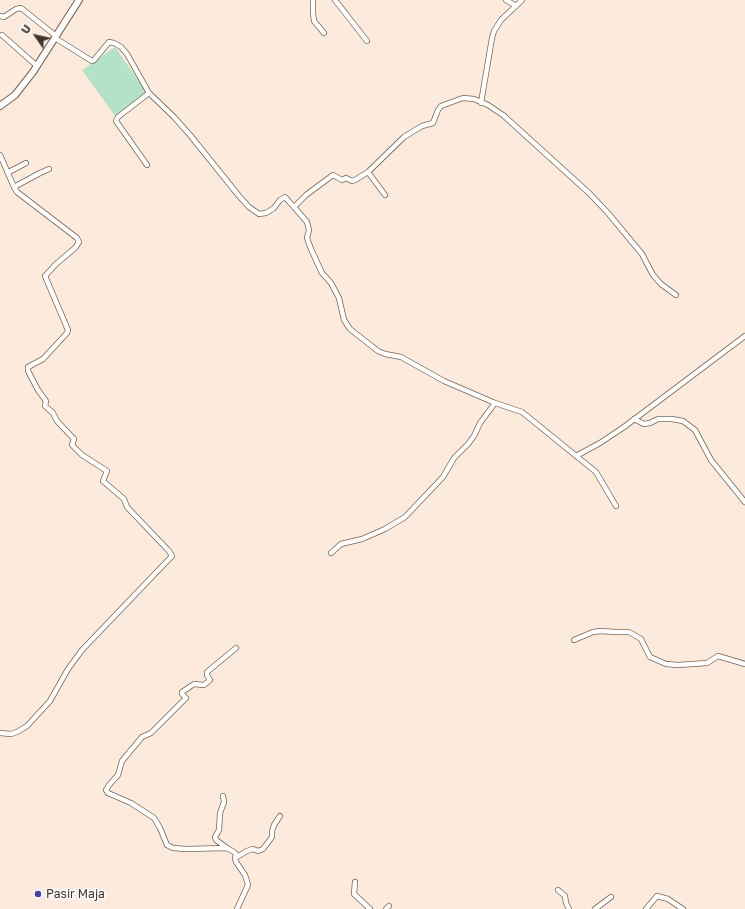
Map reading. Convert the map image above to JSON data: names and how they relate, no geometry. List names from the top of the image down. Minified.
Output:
{"places":["Pasir Maja"],"north":"top left"}
